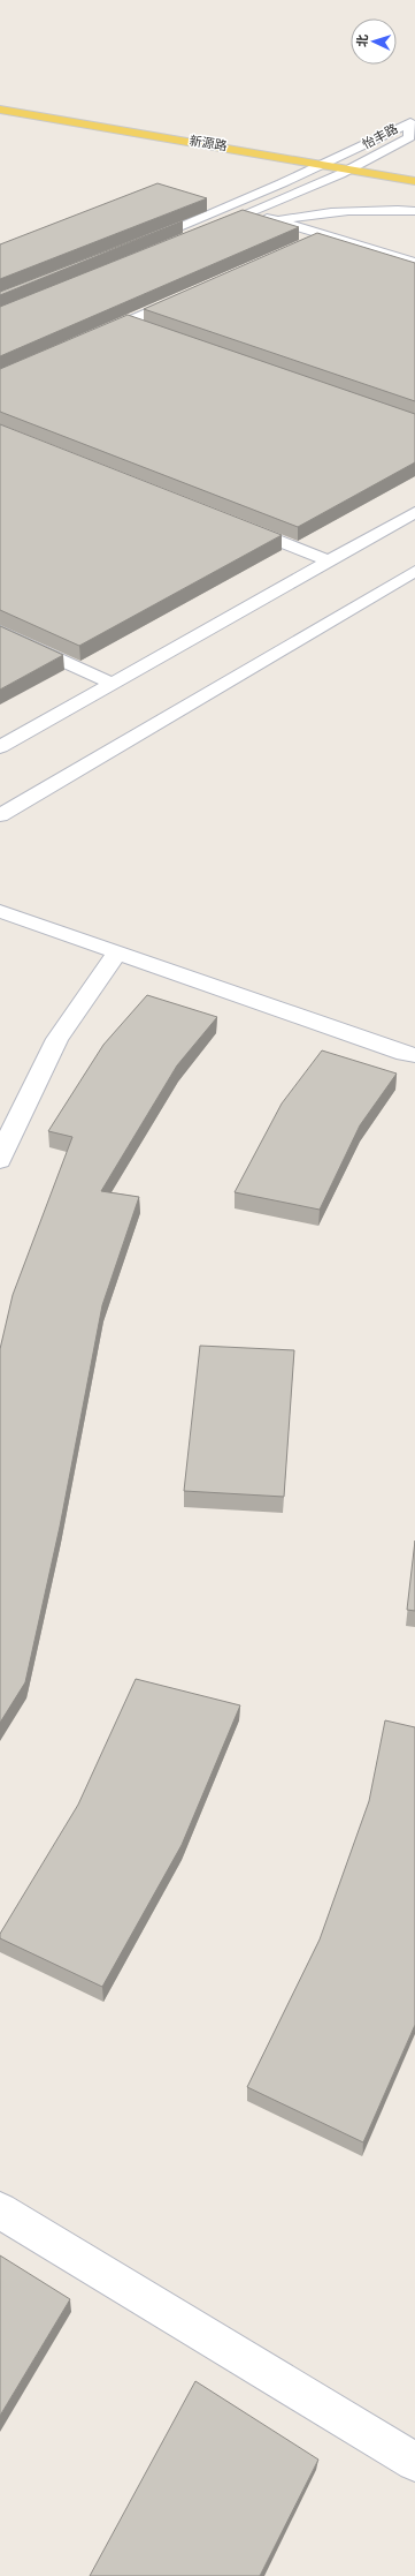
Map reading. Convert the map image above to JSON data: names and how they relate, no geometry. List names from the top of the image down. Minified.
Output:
{"streets":{"main road":["新源路"],"street":["怡丰路"]},"crossings":[["怡丰路","新源路"]],"north":"left"}
